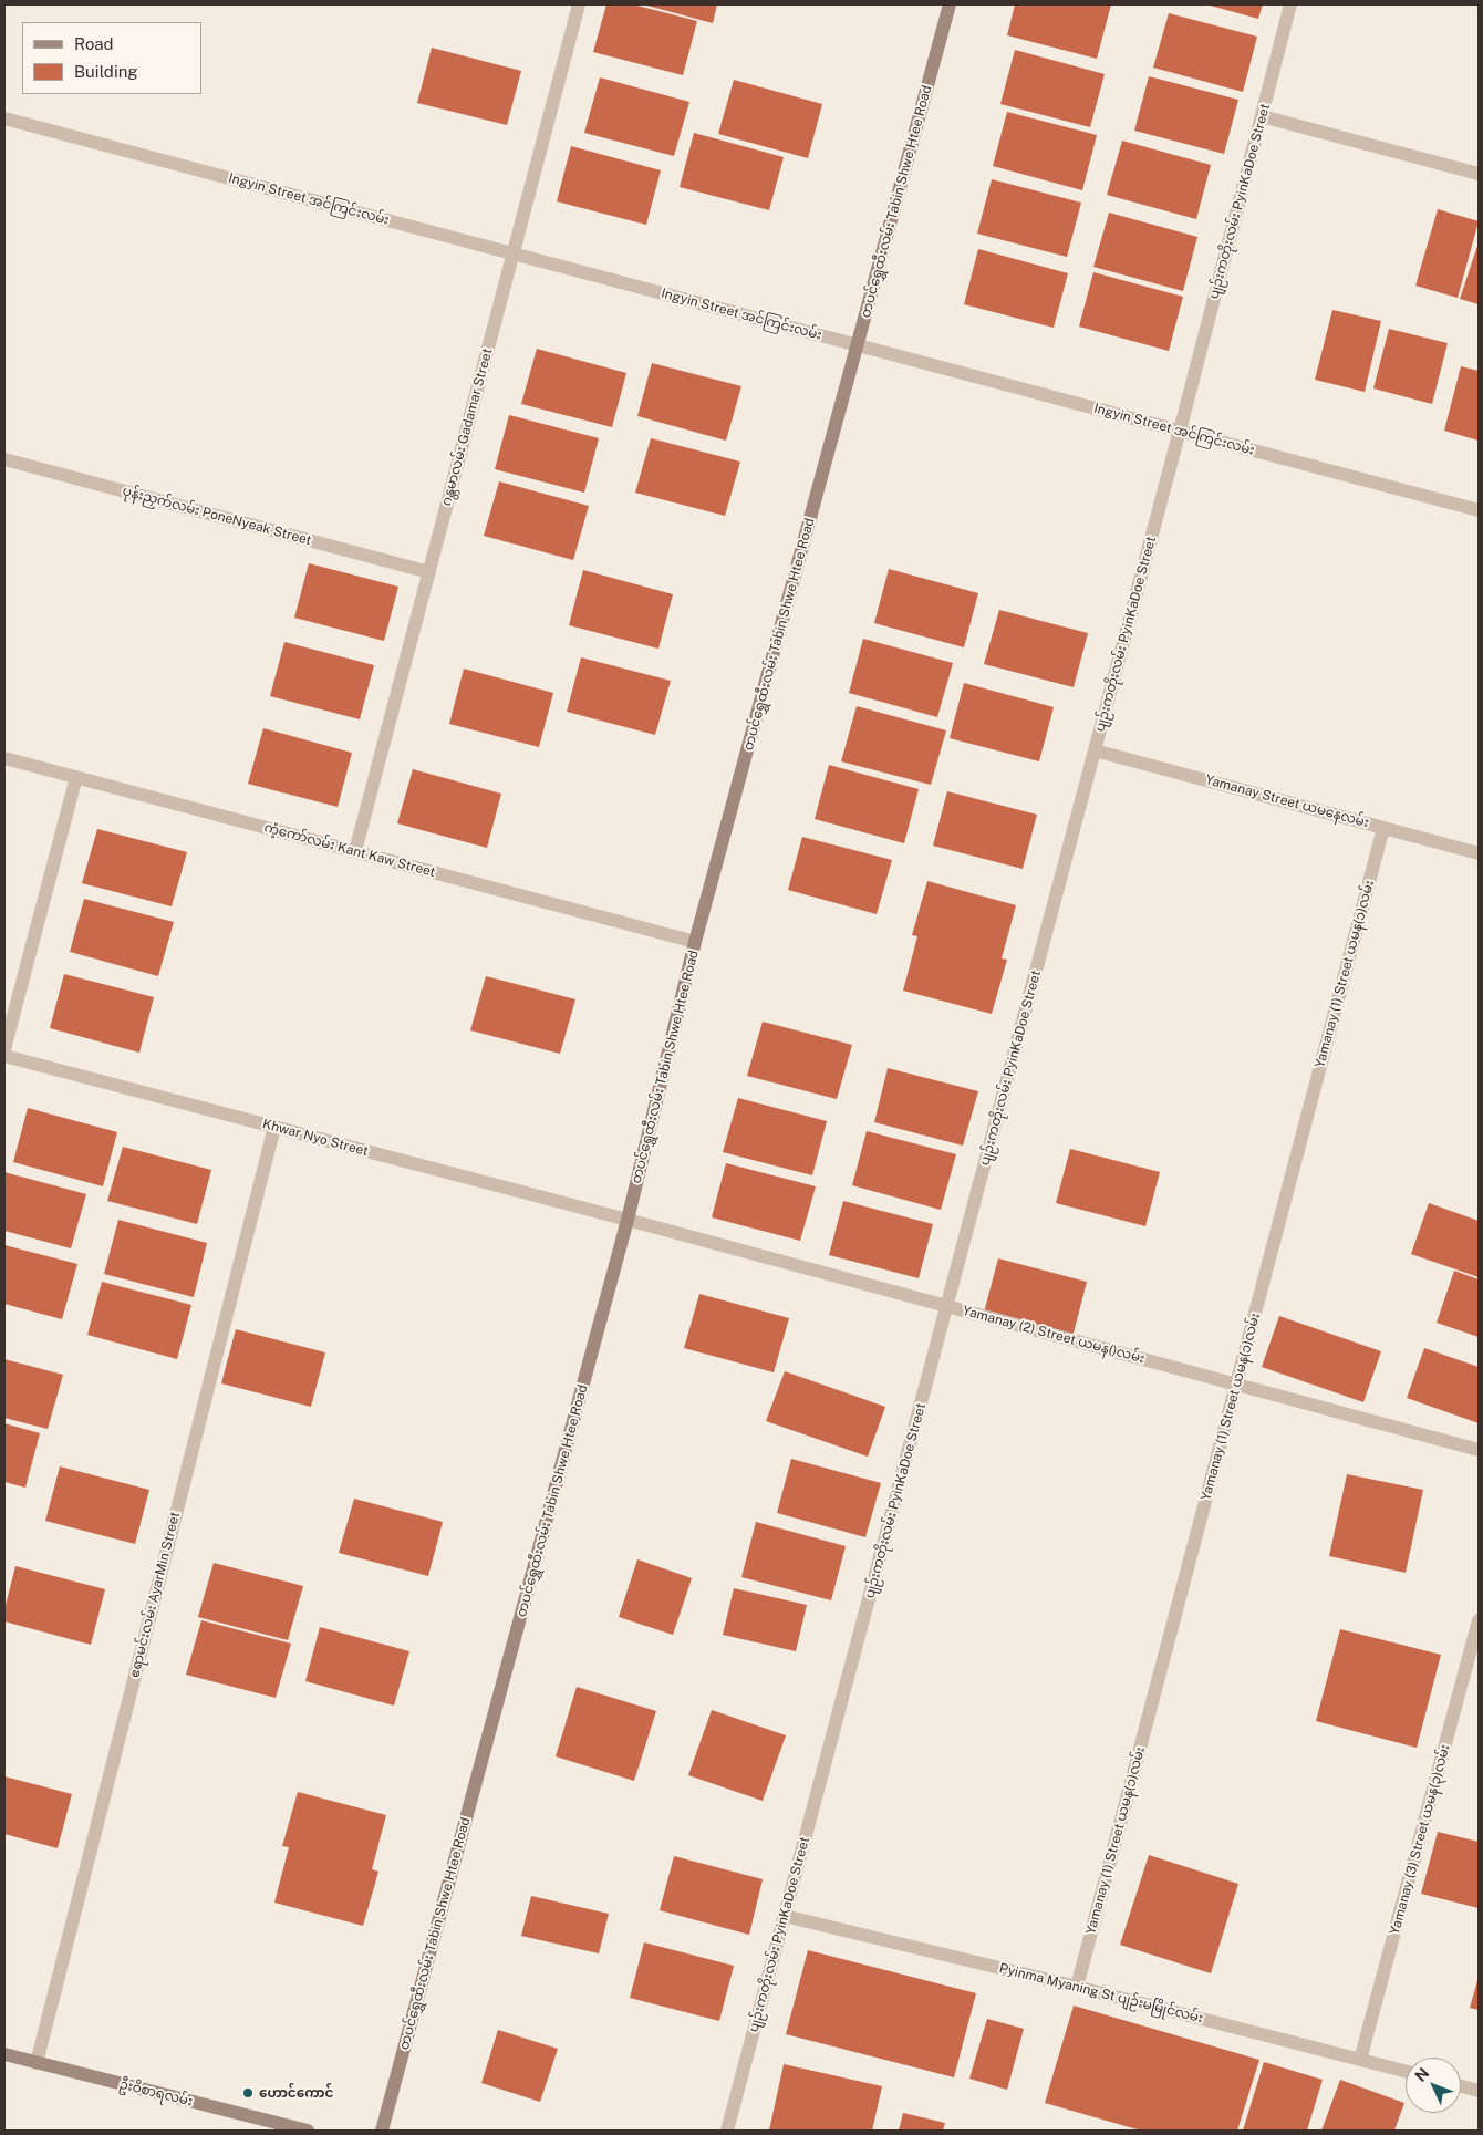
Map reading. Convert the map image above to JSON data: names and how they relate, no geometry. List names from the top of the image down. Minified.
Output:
{"streets":{"street":["Ingyin Street အင်ကြင်းလမ်း","တပင်ရွှေထီးလမ်း Tabin Shwe Htee Road","ပျဉ်းကတိုးလမ်း PyinKaDoe Street","ဂန္တမာလမ်း Gadamar Street","ပုန်းညှက်လမ်း PoneNyeak Street","Yamanay Street ယမနေလမ်း","ကံ့ကော်လမ်း Kant Kaw Street","Yamanay (1) Street ယမန(၁)လမ်း","Khwar Nyo Street","Yamanay (2) Street ယမန()လမ်း","ဧရာမင်းလမ်း AyarMin Street","Yamanay (3) Street ယမန(၃)လမ်း","Pyinma Myaning St ပျဉ်းမမြိုင်လမ်း","ဦးဝိစာရလမ်း"]},"crossings":[["Ingyin Street အင်ကြင်းလမ်း","တပင်ရွှေထီးလမ်း Tabin Shwe Htee Road"],["Ingyin Street အင်ကြင်းလမ်း","ပျဉ်းကတိုးလမ်း PyinKaDoe Street"],["Ingyin Street အင်ကြင်းလမ်း","ဂန္တမာလမ်း Gadamar Street"],["တပင်ရွှေထီးလမ်း Tabin Shwe Htee Road","ကံ့ကော်လမ်း Kant Kaw Street"],["တပင်ရွှေထီးလမ်း Tabin Shwe Htee Road","Khwar Nyo Street"],["တပင်ရွှေထီးလမ်း Tabin Shwe Htee Road","Yamanay (2) Street ယမန()လမ်း"],["ပျဉ်းကတိုးလမ်း PyinKaDoe Street","Yamanay Street ယမနေလမ်း"],["ပျဉ်းကတိုးလမ်း PyinKaDoe Street","Yamanay (2) Street ယမန()လမ်း"],["ပျဉ်းကတိုးလမ်း PyinKaDoe Street","Pyinma Myaning St ပျဉ်းမမြိုင်လမ်း"],["ဂန္တမာလမ်း Gadamar Street","ပုန်းညှက်လမ်း PoneNyeak Street"],["ဂန္တမာလမ်း Gadamar Street","ကံ့ကော်လမ်း Kant Kaw Street"],["Yamanay Street ယမနေလမ်း","Yamanay (1) Street ယမန(၁)လမ်း"],["Yamanay (1) Street ယမန(၁)လမ်း","Yamanay (2) Street ယမန()လမ်း"],["Yamanay (1) Street ယမန(၁)လမ်း","Pyinma Myaning St ပျဉ်းမမြိုင်လမ်း"],["Khwar Nyo Street","Yamanay (2) Street ယမန()လမ်း"],["Khwar Nyo Street","ဧရာမင်းလမ်း AyarMin Street"],["ဧရာမင်းလမ်း AyarMin Street","ဦးဝိစာရလမ်း"],["Yamanay (3) Street ယမန(၃)လမ်း","Pyinma Myaning St ပျဉ်းမမြိုင်လမ်း"]],"places":["ဟောင်ကောင်"],"legend":["Road","Building"],"north":"top left"}
